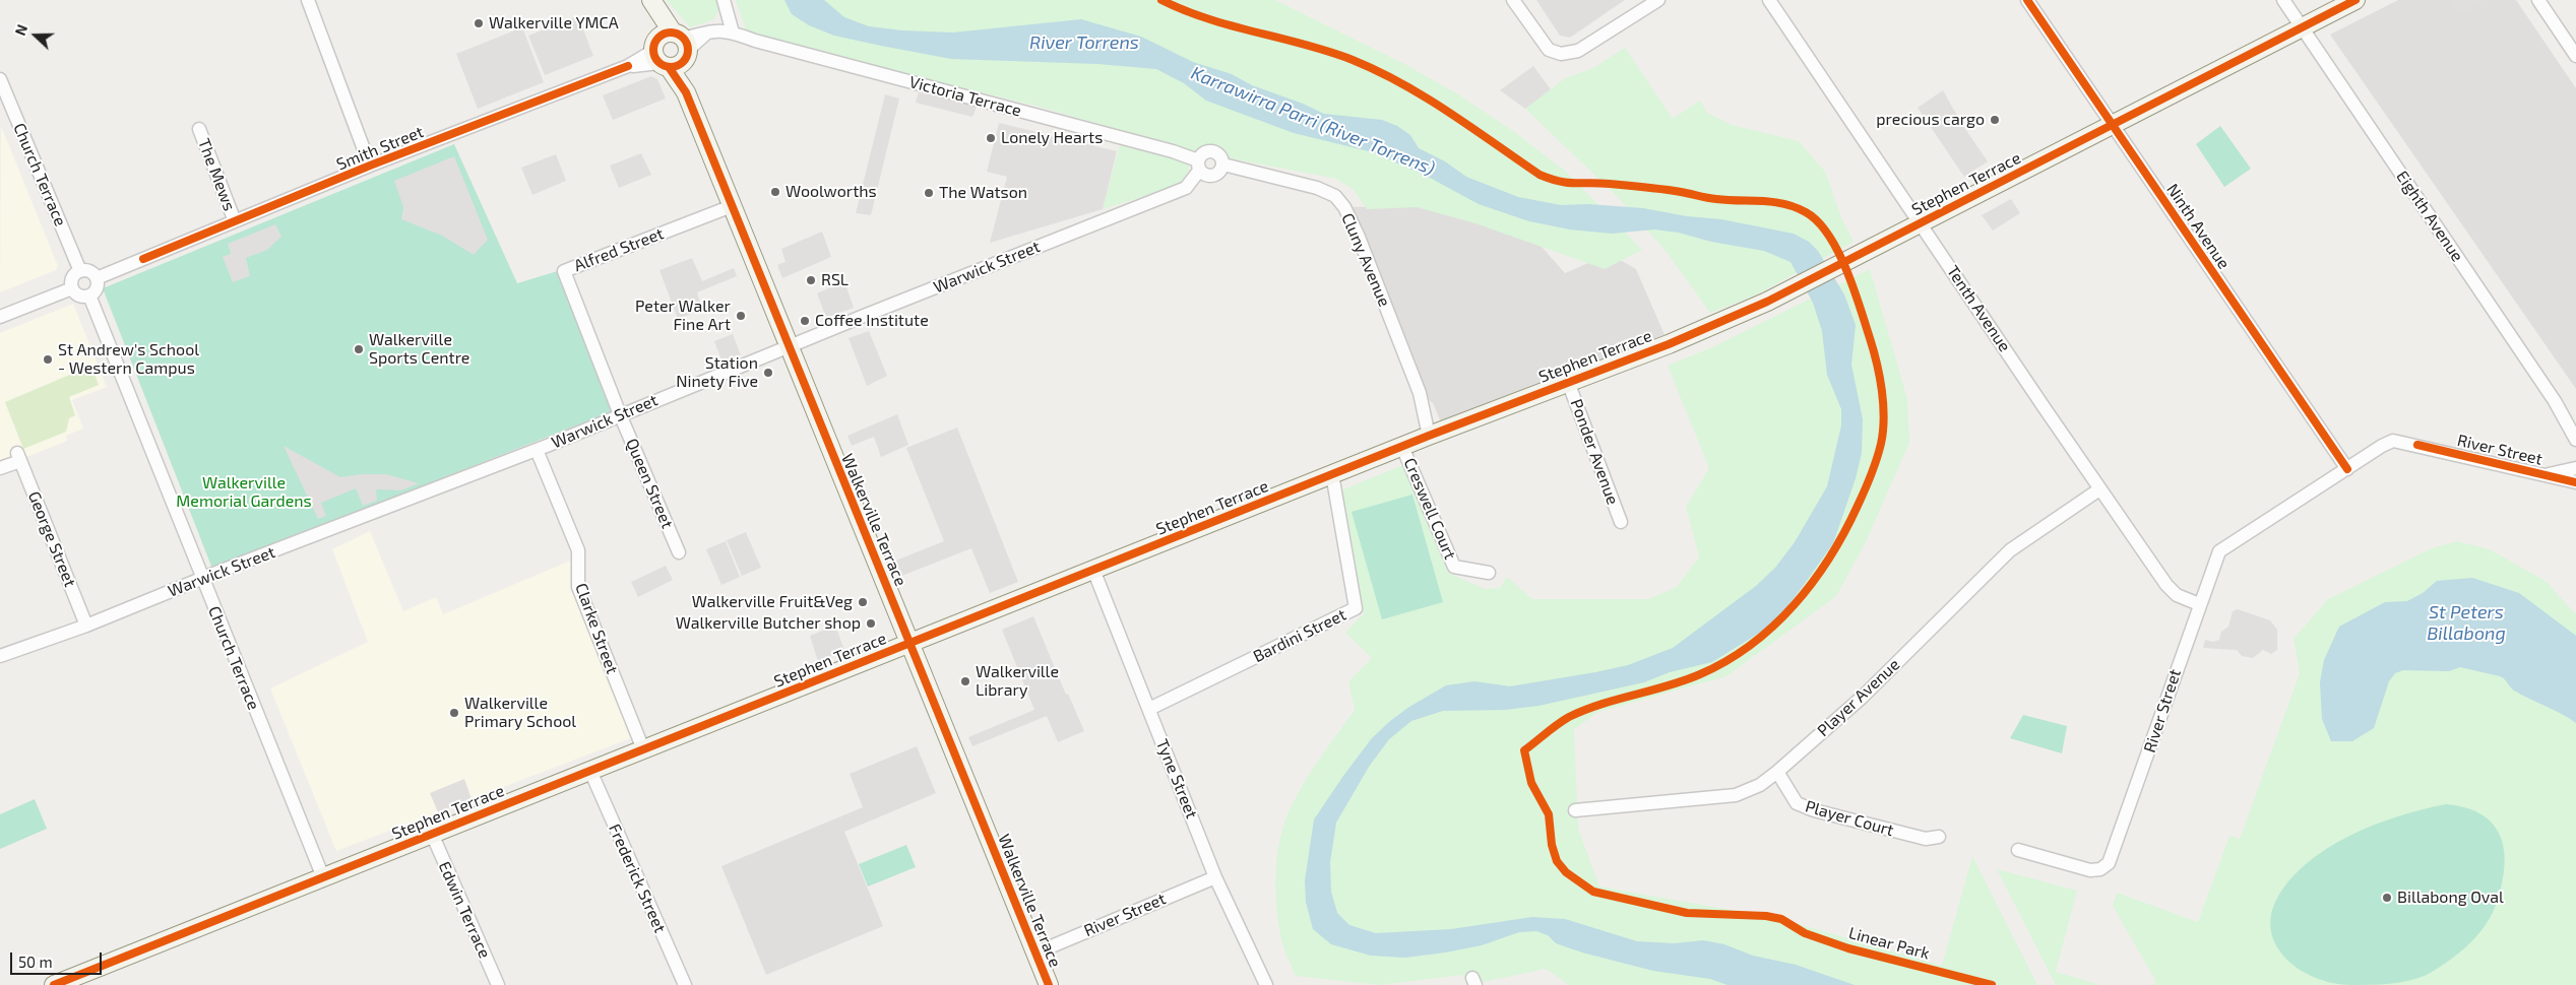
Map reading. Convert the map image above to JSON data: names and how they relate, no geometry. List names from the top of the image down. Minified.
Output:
{"streets":{"main road":["Stephen Terrace","Walkerville Terrace"],"street":["Victoria Terrace","Smith Street","Church Terrace","The Mews","Eighth Avenue","Ninth Avenue","Alfred Street","Cluny Avenue","Warwick Street","Tenth Avenue","River Street","Ponder Avenue","Queen Street","Creswell Court","George Street","Clarke Street","Bardini Street","Player Avenue","Tyne Street","Player Court","Frederick Street","Edwin Terrace"],"cycle path":["Linear Park"]},"crossings":[["Victoria Terrace","Smith Street"],["Victoria Terrace","Cluny Avenue"],["Victoria Terrace","Warwick Street"],["Victoria Terrace","Walkerville Terrace"],["Smith Street","Church Terrace"],["Smith Street","The Mews"],["Smith Street","Walkerville Terrace"],["Church Terrace","Stephen Terrace"],["Church Terrace","Warwick Street"],["Stephen Terrace","Eighth Avenue"],["Stephen Terrace","Ninth Avenue"],["Stephen Terrace","Cluny Avenue"],["Stephen Terrace","Tenth Avenue"],["Stephen Terrace","Ponder Avenue"],["Stephen Terrace","Creswell Court"],["Stephen Terrace","Walkerville Terrace"],["Stephen Terrace","Clarke Street"],["Stephen Terrace","Bardini Street"],["Stephen Terrace","Tyne Street"],["Stephen Terrace","Frederick Street"],["Stephen Terrace","Edwin Terrace"],["Ninth Avenue","River Street"],["Alfred Street","Warwick Street"],["Alfred Street","Queen Street"],["Alfred Street","Walkerville Terrace"],["Cluny Avenue","Warwick Street"],["Warwick Street","Queen Street"],["Warwick Street","Walkerville Terrace"],["Warwick Street","George Street"],["Warwick Street","Clarke Street"],["Tenth Avenue","River Street"],["Tenth Avenue","Player Avenue"],["River Street","Walkerville Terrace"],["River Street","Tyne Street"],["Bardini Street","Tyne Street"],["Player Avenue","Player Court"]],"water":["River Torrens","Karrawirra Parri (River Torrens)","St Peters Billabong"],"parks":["Walkerville Memorial Gardens"],"places":["Walkerville YMCA","precious cargo","Lonely Hearts","Woolworths","The Watson","RSL","Peter Walker Fine Art","Coffee Institute","Walkerville Sports Centre","St Andrew's School - Western Campus","Station Ninety Five","Walkerville Fruit&Veg","Walkerville Butcher shop","Walkerville Library","Walkerville Primary School","Billabong Oval"],"scale_bar":"50 m","north":"left"}
